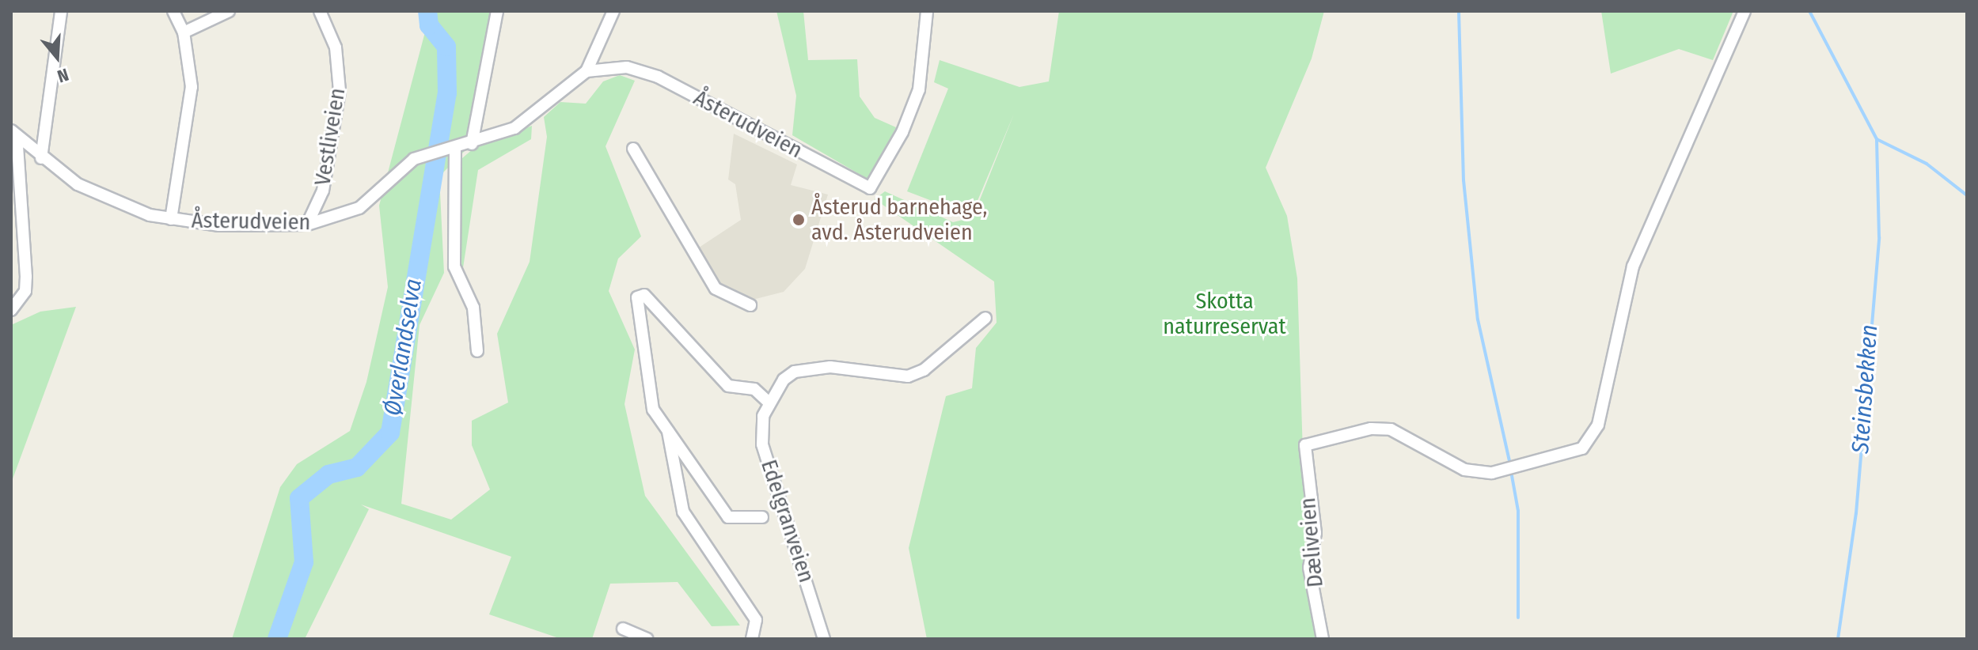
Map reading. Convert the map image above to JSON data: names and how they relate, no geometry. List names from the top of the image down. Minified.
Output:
{"streets":{"street":["Åsterudveien","Vestliveien","Edelgranveien","Dæliveien"]},"crossings":[["Åsterudveien","Vestliveien"]],"water":["Øverlandselva","Steinsbekken"],"parks":["Skotta naturreservat"],"places":["Åsterud barnehage, avd. Åsterudveien"],"north":"bottom"}
